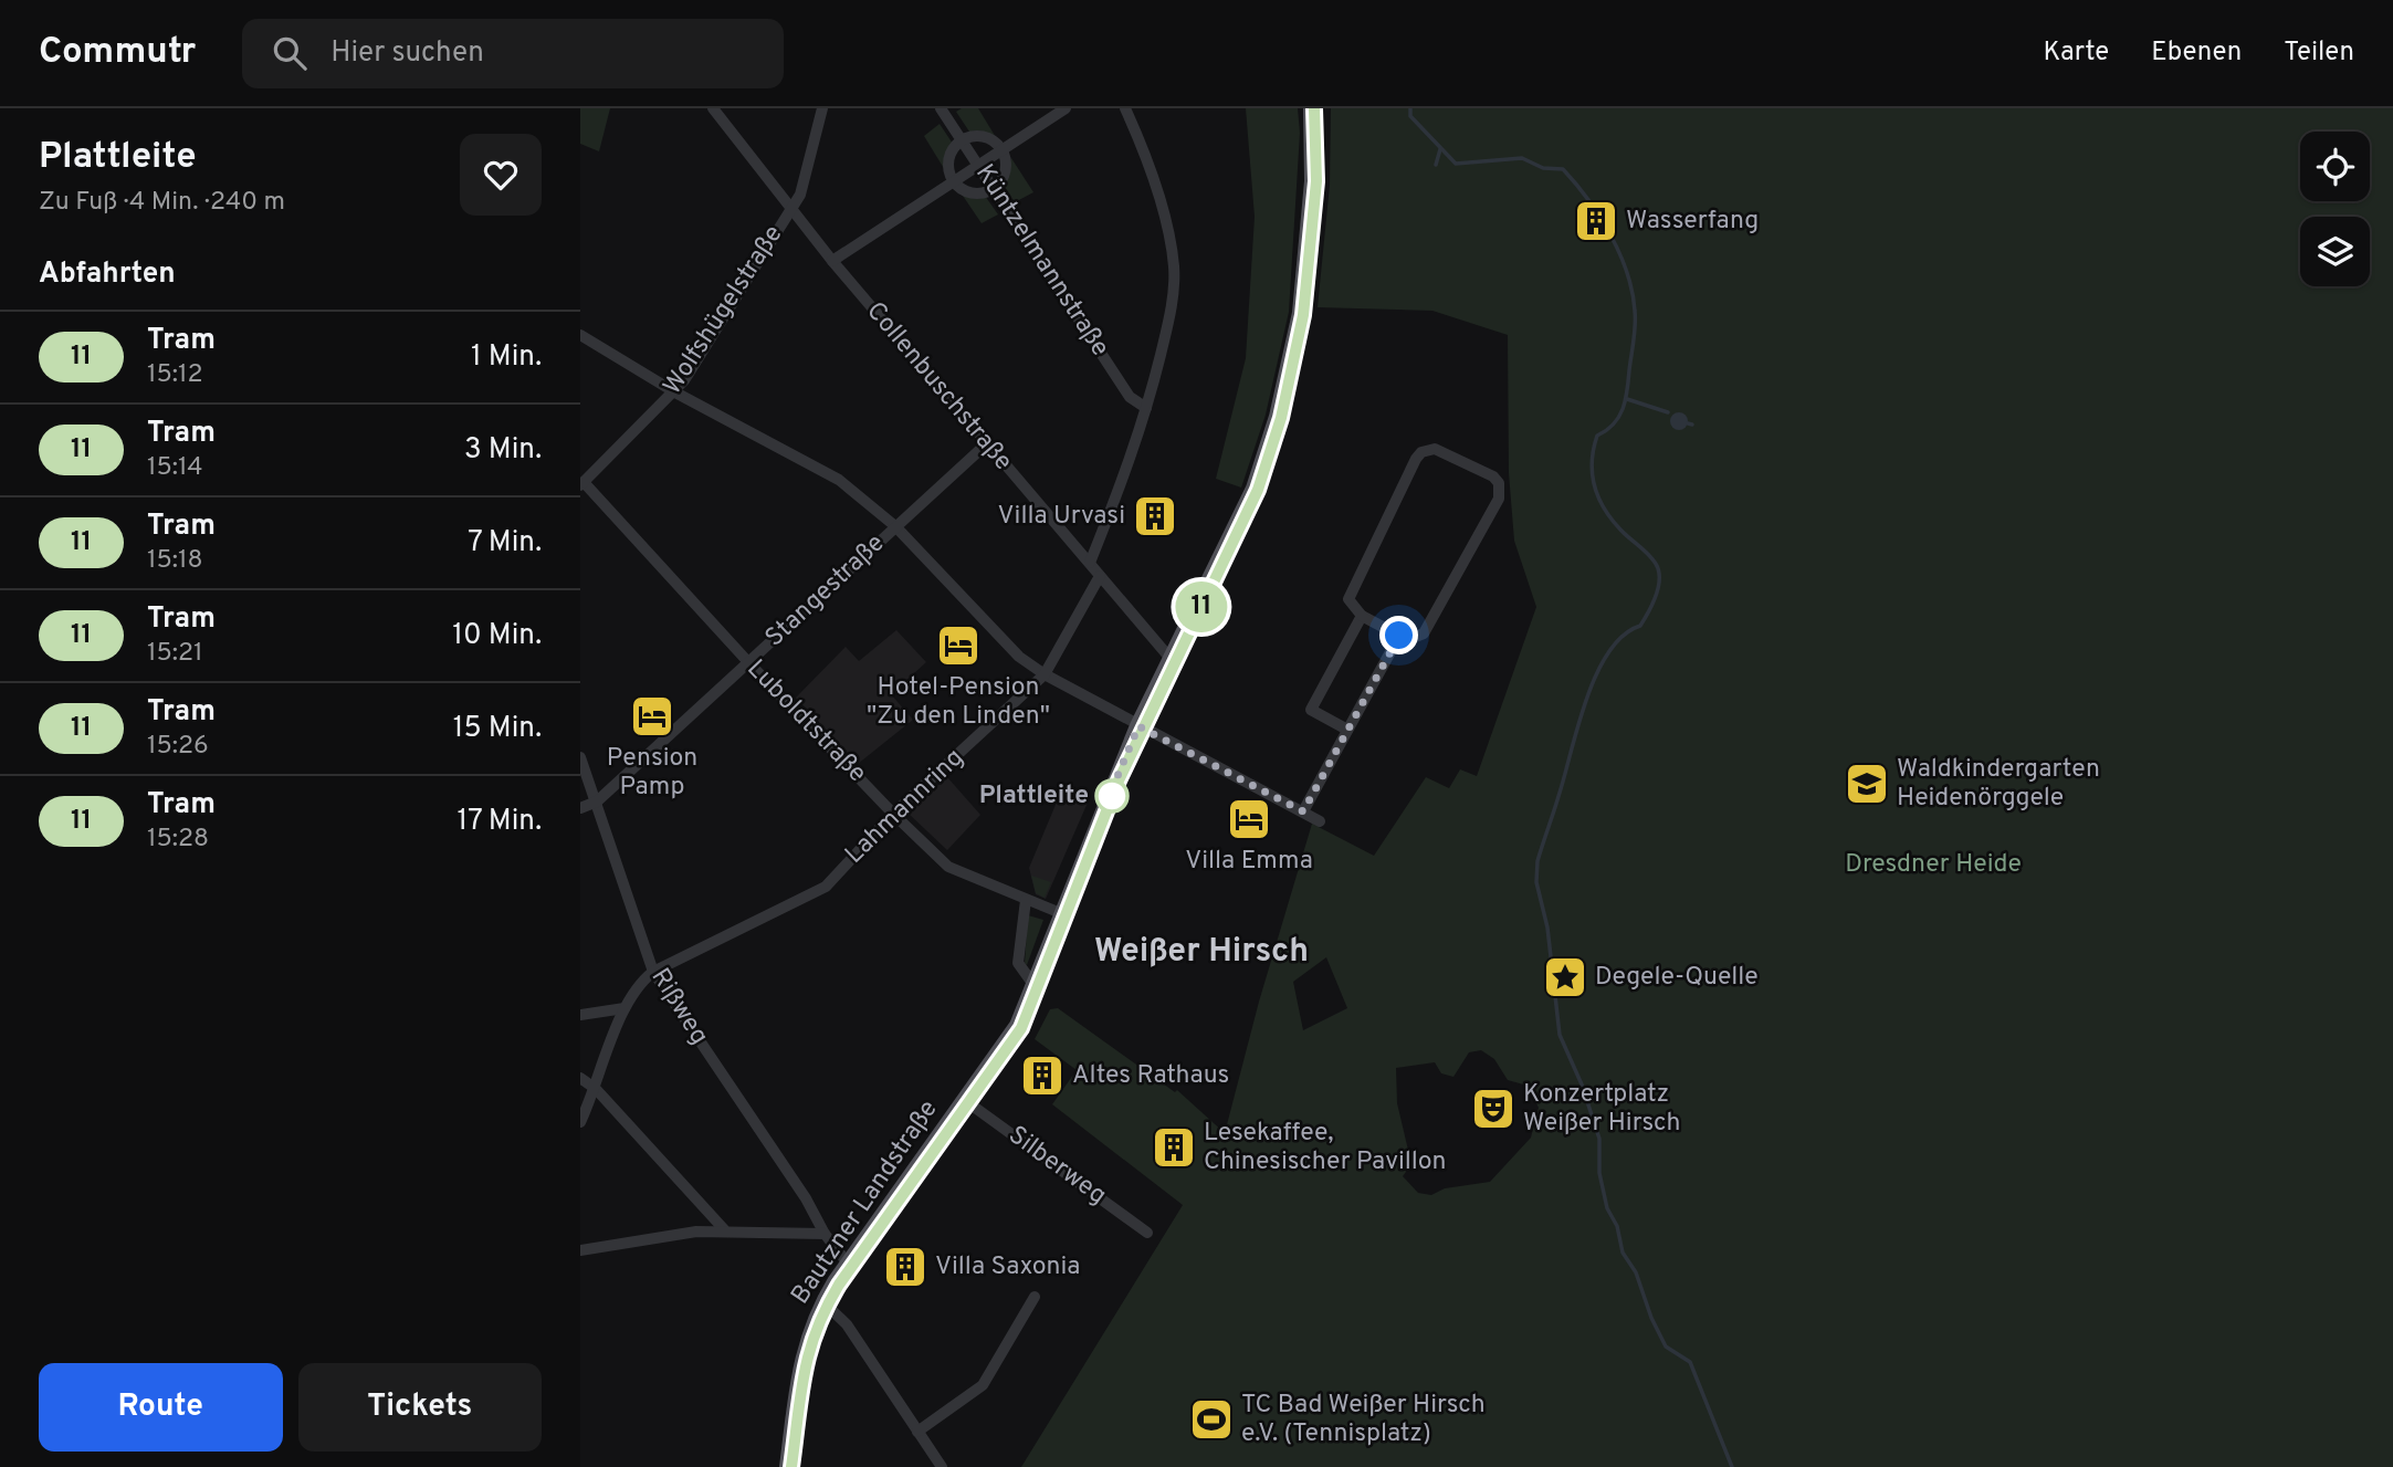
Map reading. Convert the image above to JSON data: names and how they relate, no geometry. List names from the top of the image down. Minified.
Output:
{"streets":{"main road":["Bautzner Landstraße"],"street":["Küntzelmannstraße","Wolfshügelstraße","Collenbuschstraße","Stangestraße","Luboldtstraße","Lahmannring","Rißweg","Silberweg"]},"crossings":[["Wolfshügelstraße","Collenbuschstraße"],["Wolfshügelstraße","Luboldtstraße"],["Collenbuschstraße","Stangestraße"],["Collenbuschstraße","Lahmannring"],["Collenbuschstraße","Bautzner Landstraße"],["Stangestraße","Luboldtstraße"],["Stangestraße","Rißweg"],["Luboldtstraße","Lahmannring"],["Luboldtstraße","Bautzner Landstraße"],["Lahmannring","Rißweg"],["Rißweg","Bautzner Landstraße"],["Silberweg","Bautzner Landstraße"]],"districts":["Weißer Hirsch"],"parks":["Dresdner Heide"],"places":{"building":["Wasserfang","Villa Urvasi","Altes Rathaus","Lesekaffee, Chinesischer Pavillon","Villa Saxonia"],"hotel":["Hotel-Pension \"Zu den Linden\"","Pension Pamp","Villa Emma"],"school or university":["Waldkindergarten Heidenörggele"],"other":["Plattleite"],"place":["Degele-Quelle"],"theatre":["Konzertplatz Weißer Hirsch"],"sports":["TC Bad Weißer Hirsch e.V. (Tennisplatz)"]},"lines":["tram line 11"],"page":{"header":"Commutr","search":"Hier suchen","nav":["Karte","Ebenen","Teilen"],"heading":[["Plattleite","Zu Fuß · 4 Min. · 240 m"],"Abfahrten"],"on_map":"11","list":[{"mark":"11","name":"Tram","note":"15:12","value":"1 Min."},{"mark":"11","name":"Tram","note":"15:14","value":"3 Min."},{"mark":"11","name":"Tram","note":"15:18","value":"7 Min."},{"mark":"11","name":"Tram","note":"15:21","value":"10 Min."},{"mark":"11","name":"Tram","note":"15:26","value":"15 Min."},{"mark":"11","name":"Tram","note":"15:28","value":"17 Min."}],"buttons":["Route","Tickets"]}}
